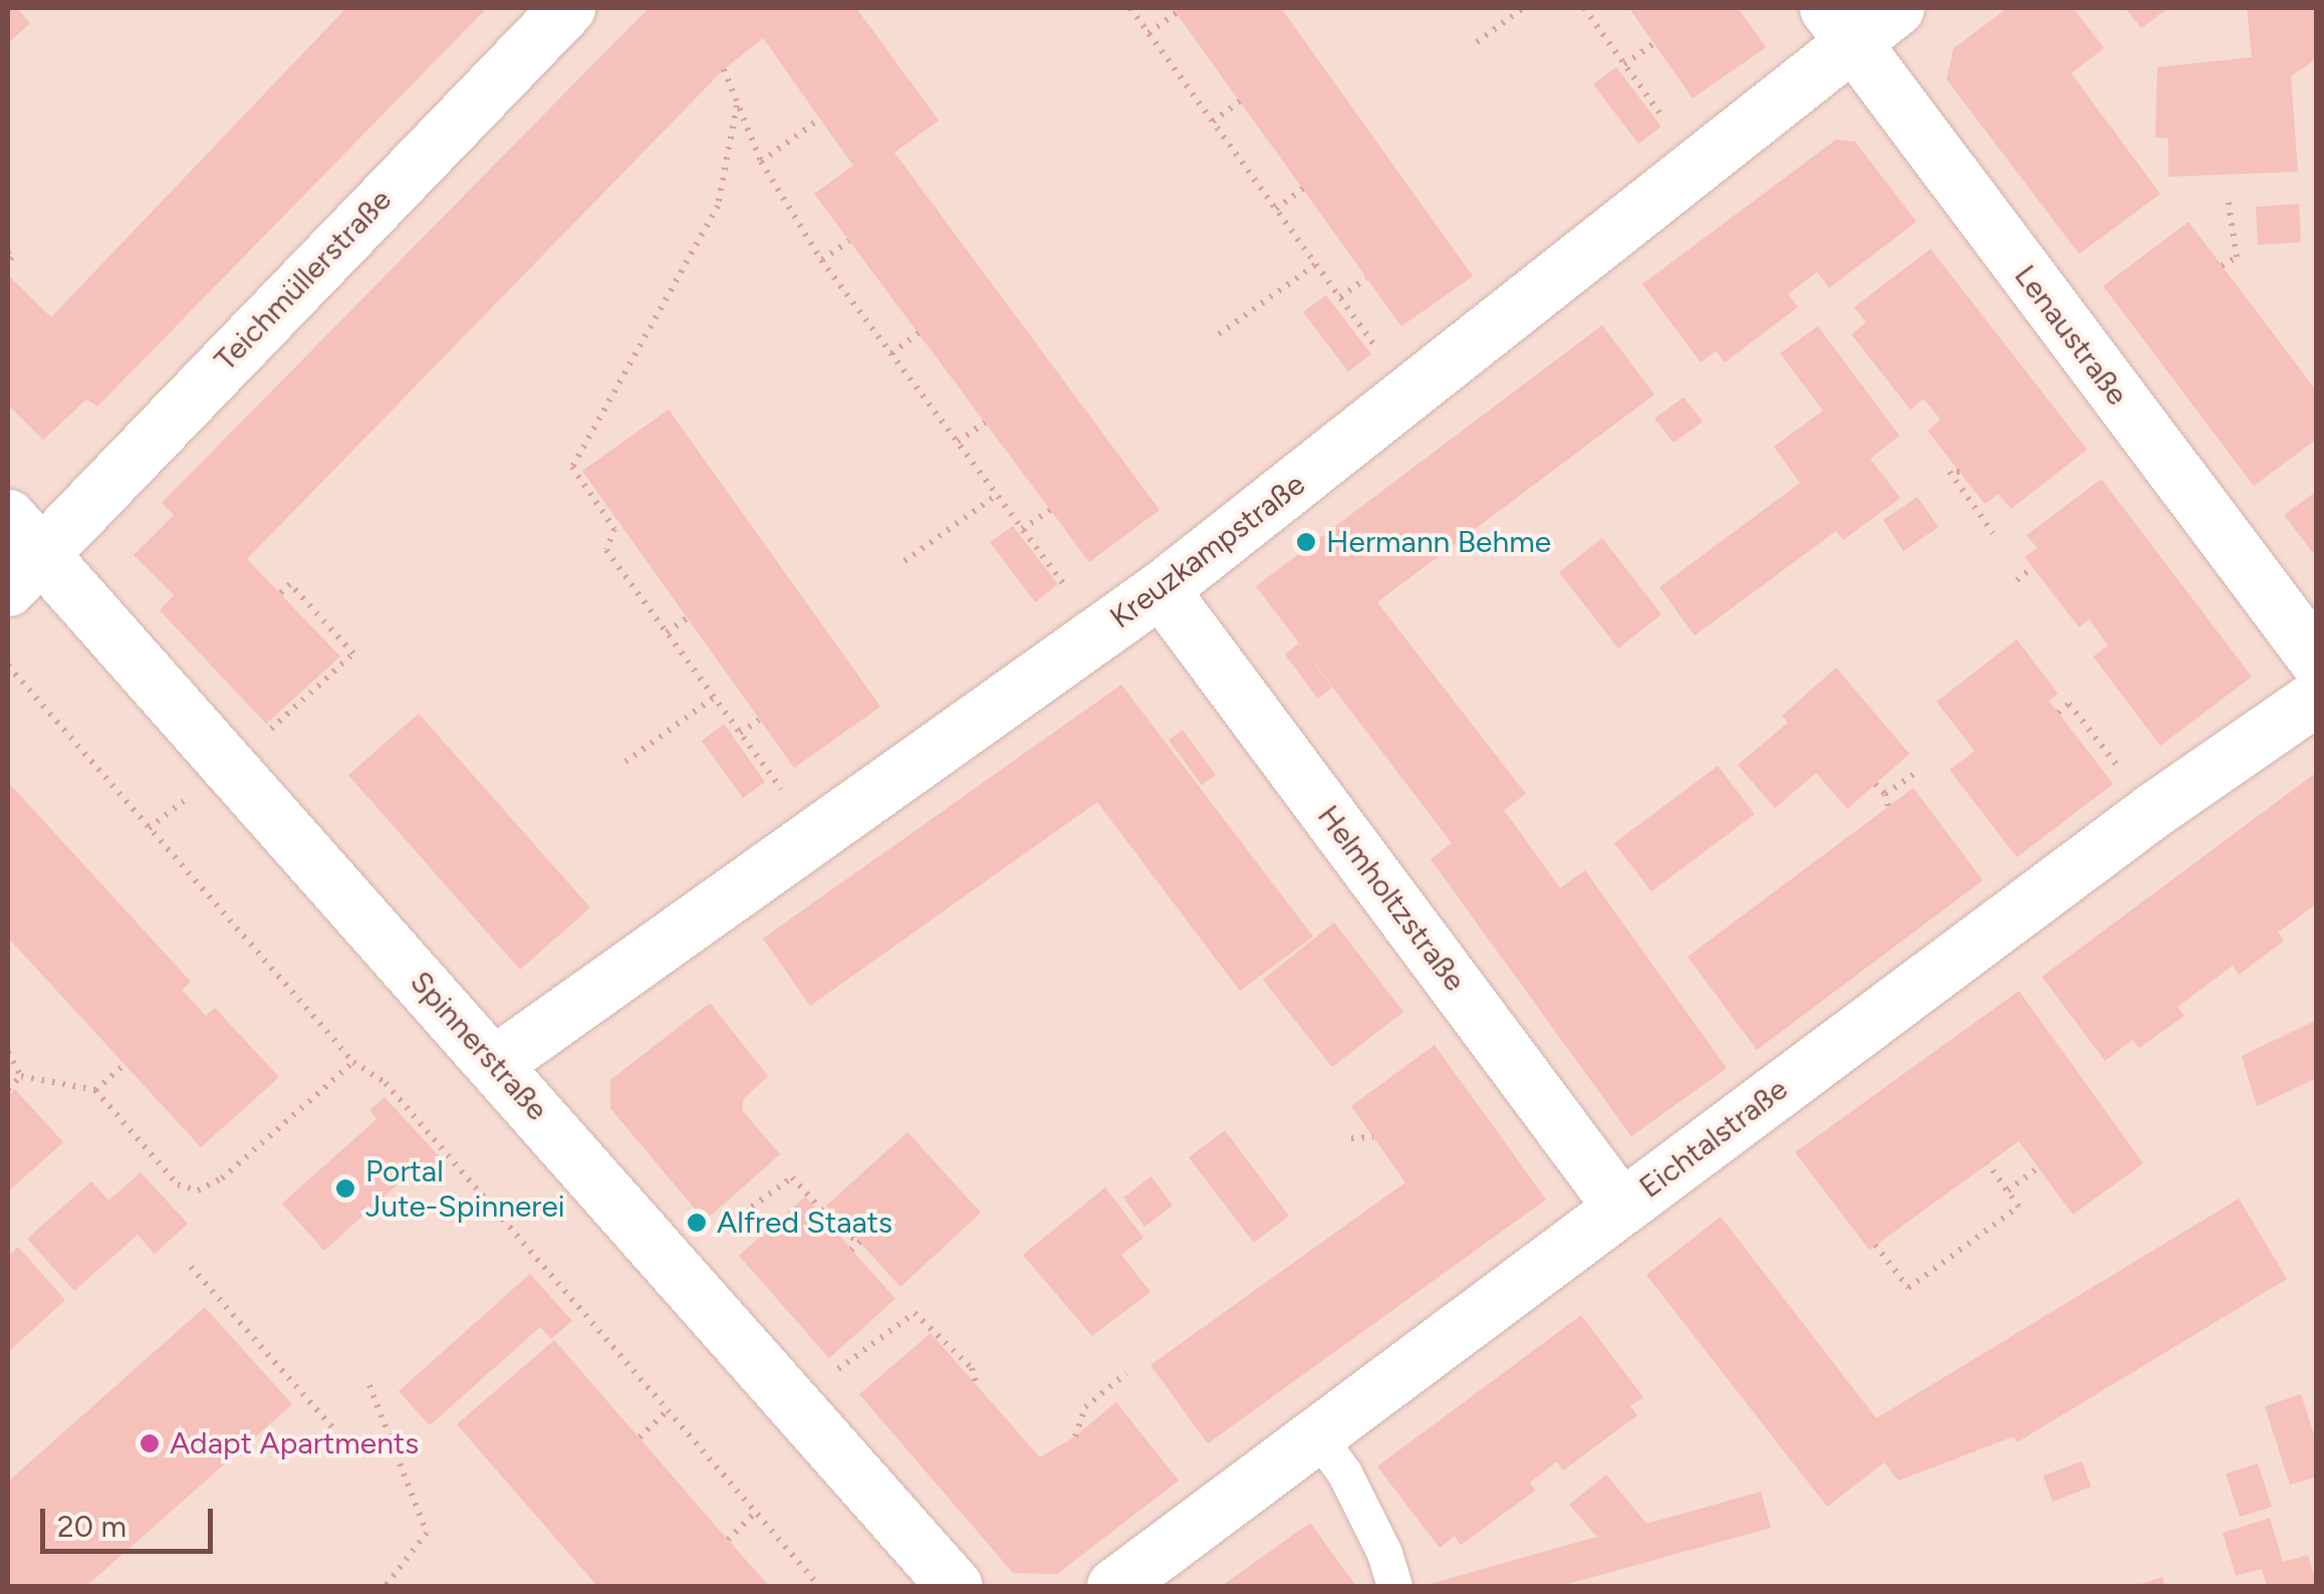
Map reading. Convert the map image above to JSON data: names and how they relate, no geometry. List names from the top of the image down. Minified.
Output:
{"streets":{"street":["Teichmüllerstraße","Lenaustraße","Kreuzkampstraße","Helmholtzstraße","Spinnerstraße","Eichtalstraße"]},"crossings":[["Teichmüllerstraße","Spinnerstraße"],["Lenaustraße","Kreuzkampstraße"],["Kreuzkampstraße","Helmholtzstraße"],["Kreuzkampstraße","Spinnerstraße"],["Helmholtzstraße","Eichtalstraße"]],"places":["Hermann Behme","Portal Jute-Spinnerei","Alfred Staats","Adapt Apartments"],"scale_bar":"20 m"}
